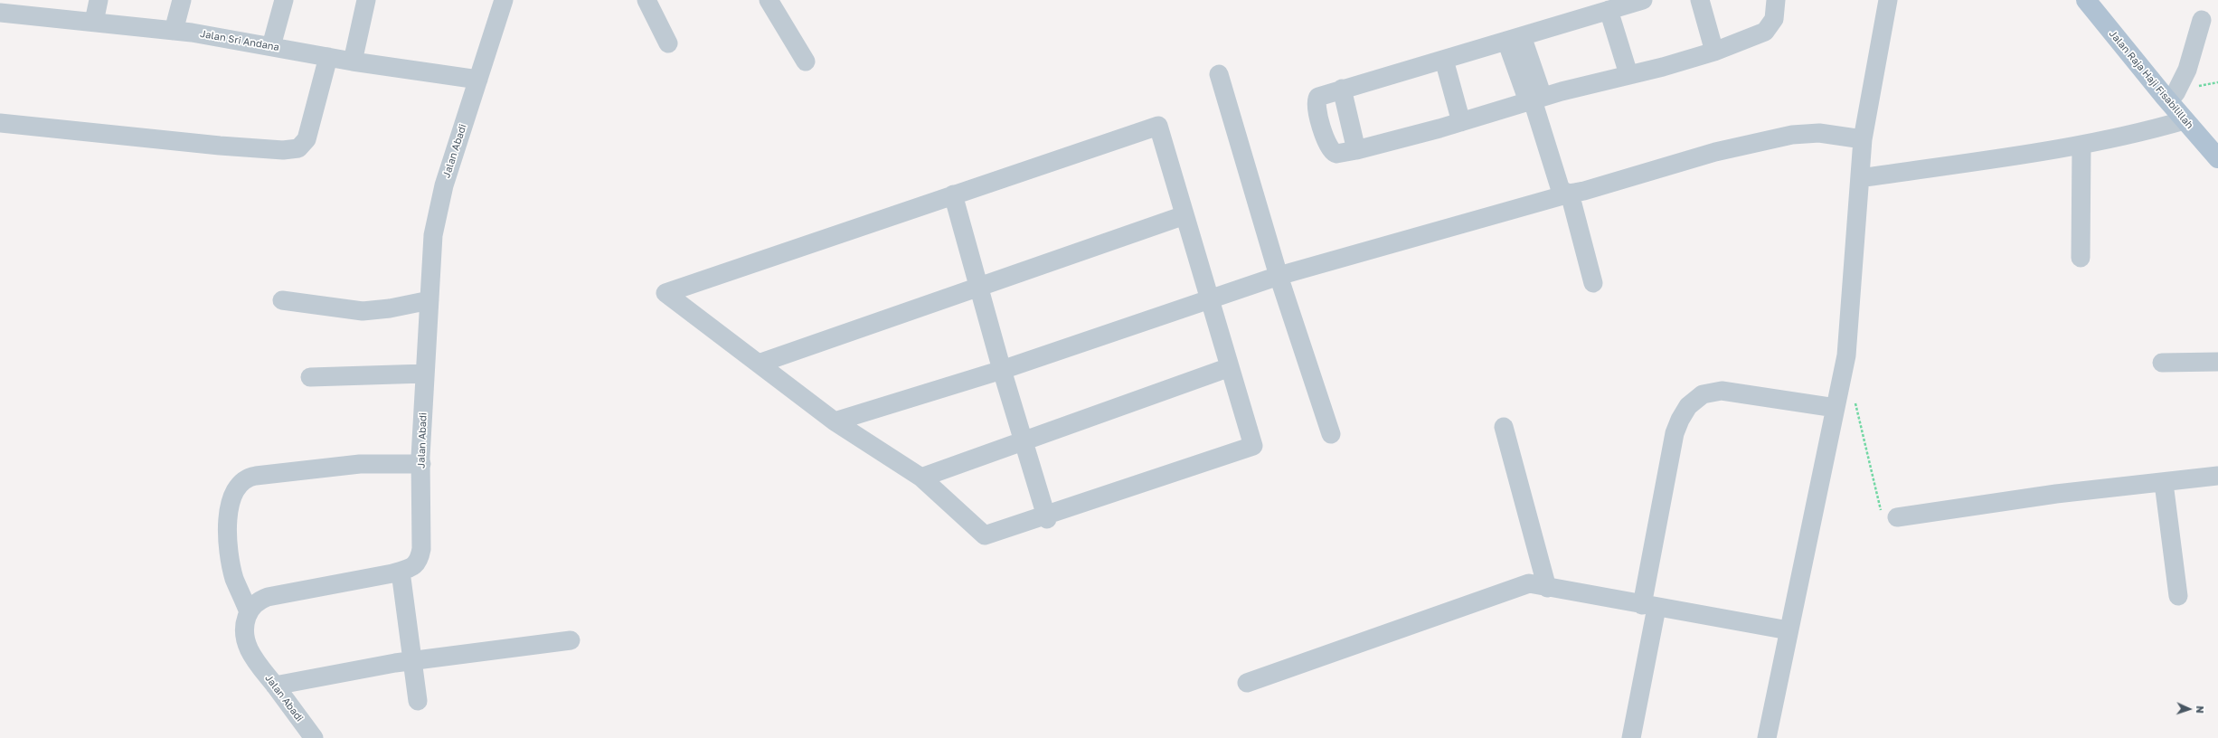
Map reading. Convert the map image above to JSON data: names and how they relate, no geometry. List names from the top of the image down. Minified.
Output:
{"streets":{"main road":["Jalan Raja Haji Fisabilillah"],"street":["Jalan Sri Andana","Jalan Abadi"]},"crossings":[["Jalan Sri Andana","Jalan Abadi"]],"north":"right"}
